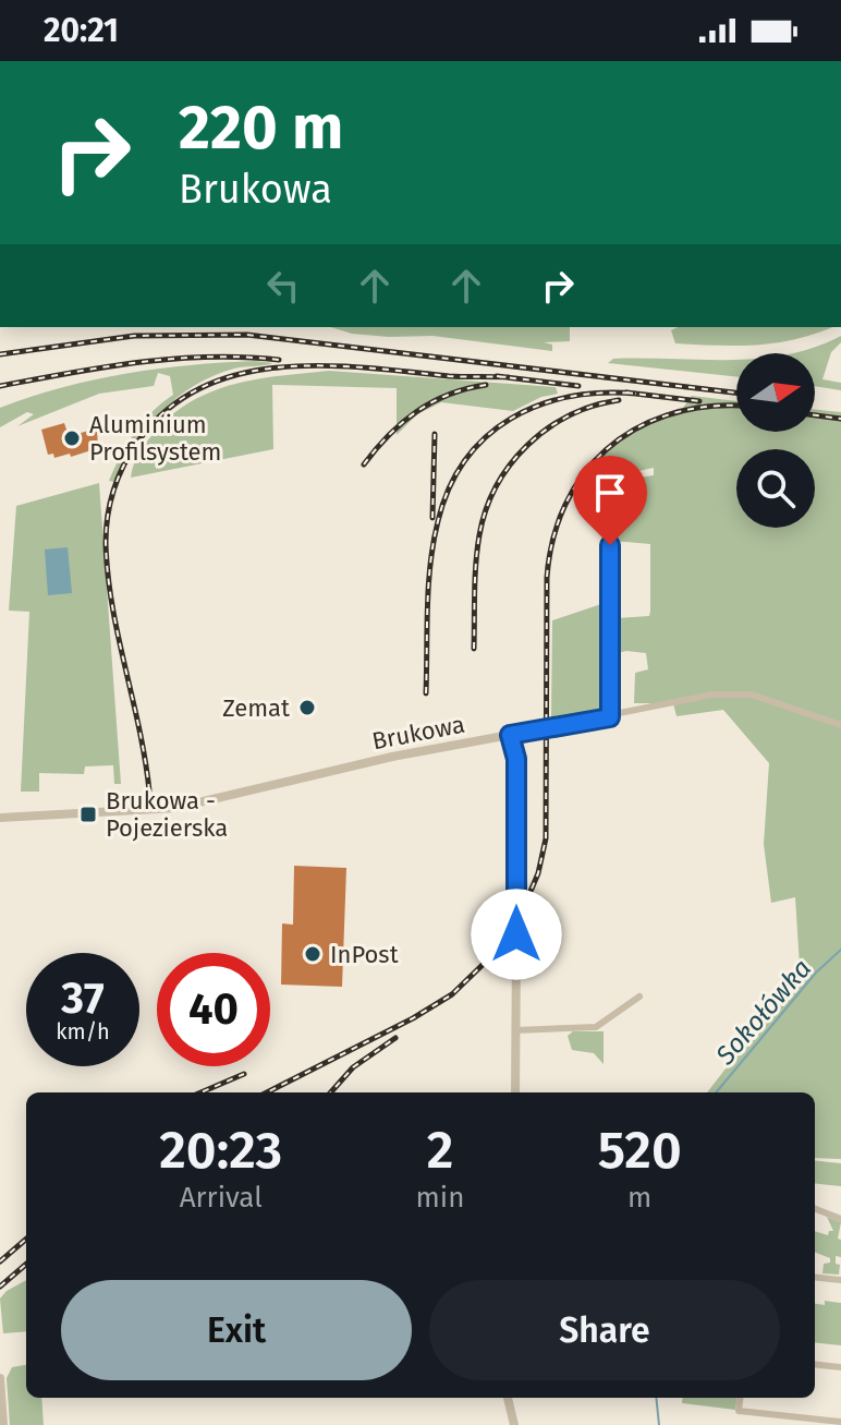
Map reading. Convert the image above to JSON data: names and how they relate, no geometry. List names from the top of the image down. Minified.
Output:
{"streets":{"street":["Brukowa"]},"water":["Sokołówka"],"places":{"other":["Aluminium Profilsystem","Zemat","InPost"],"transit":["Brukowa - Pojezierska"]},"north":"right","page":{"status":"20:21","turn":["220 m","Brukowa"],"speed":"37 km/h","limit":"40","eta":["20:23","Arrival","2","min","520","m"],"buttons":["Exit","Share"]}}
